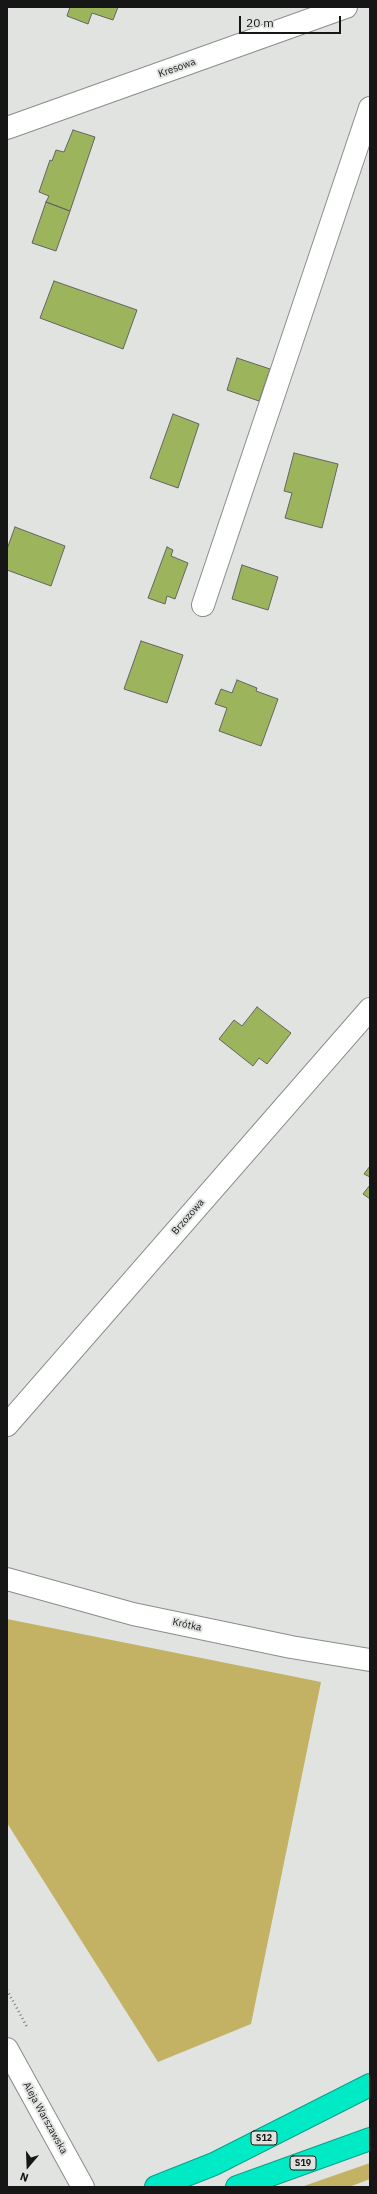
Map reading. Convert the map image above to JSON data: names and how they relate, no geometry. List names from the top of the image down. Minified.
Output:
{"streets":{"highway":["S12","S19"],"street":["Kresowa","Brzozowa","Krótka","Aleja Warszawska"]},"scale_bar":"20 m","north":"bottom"}
